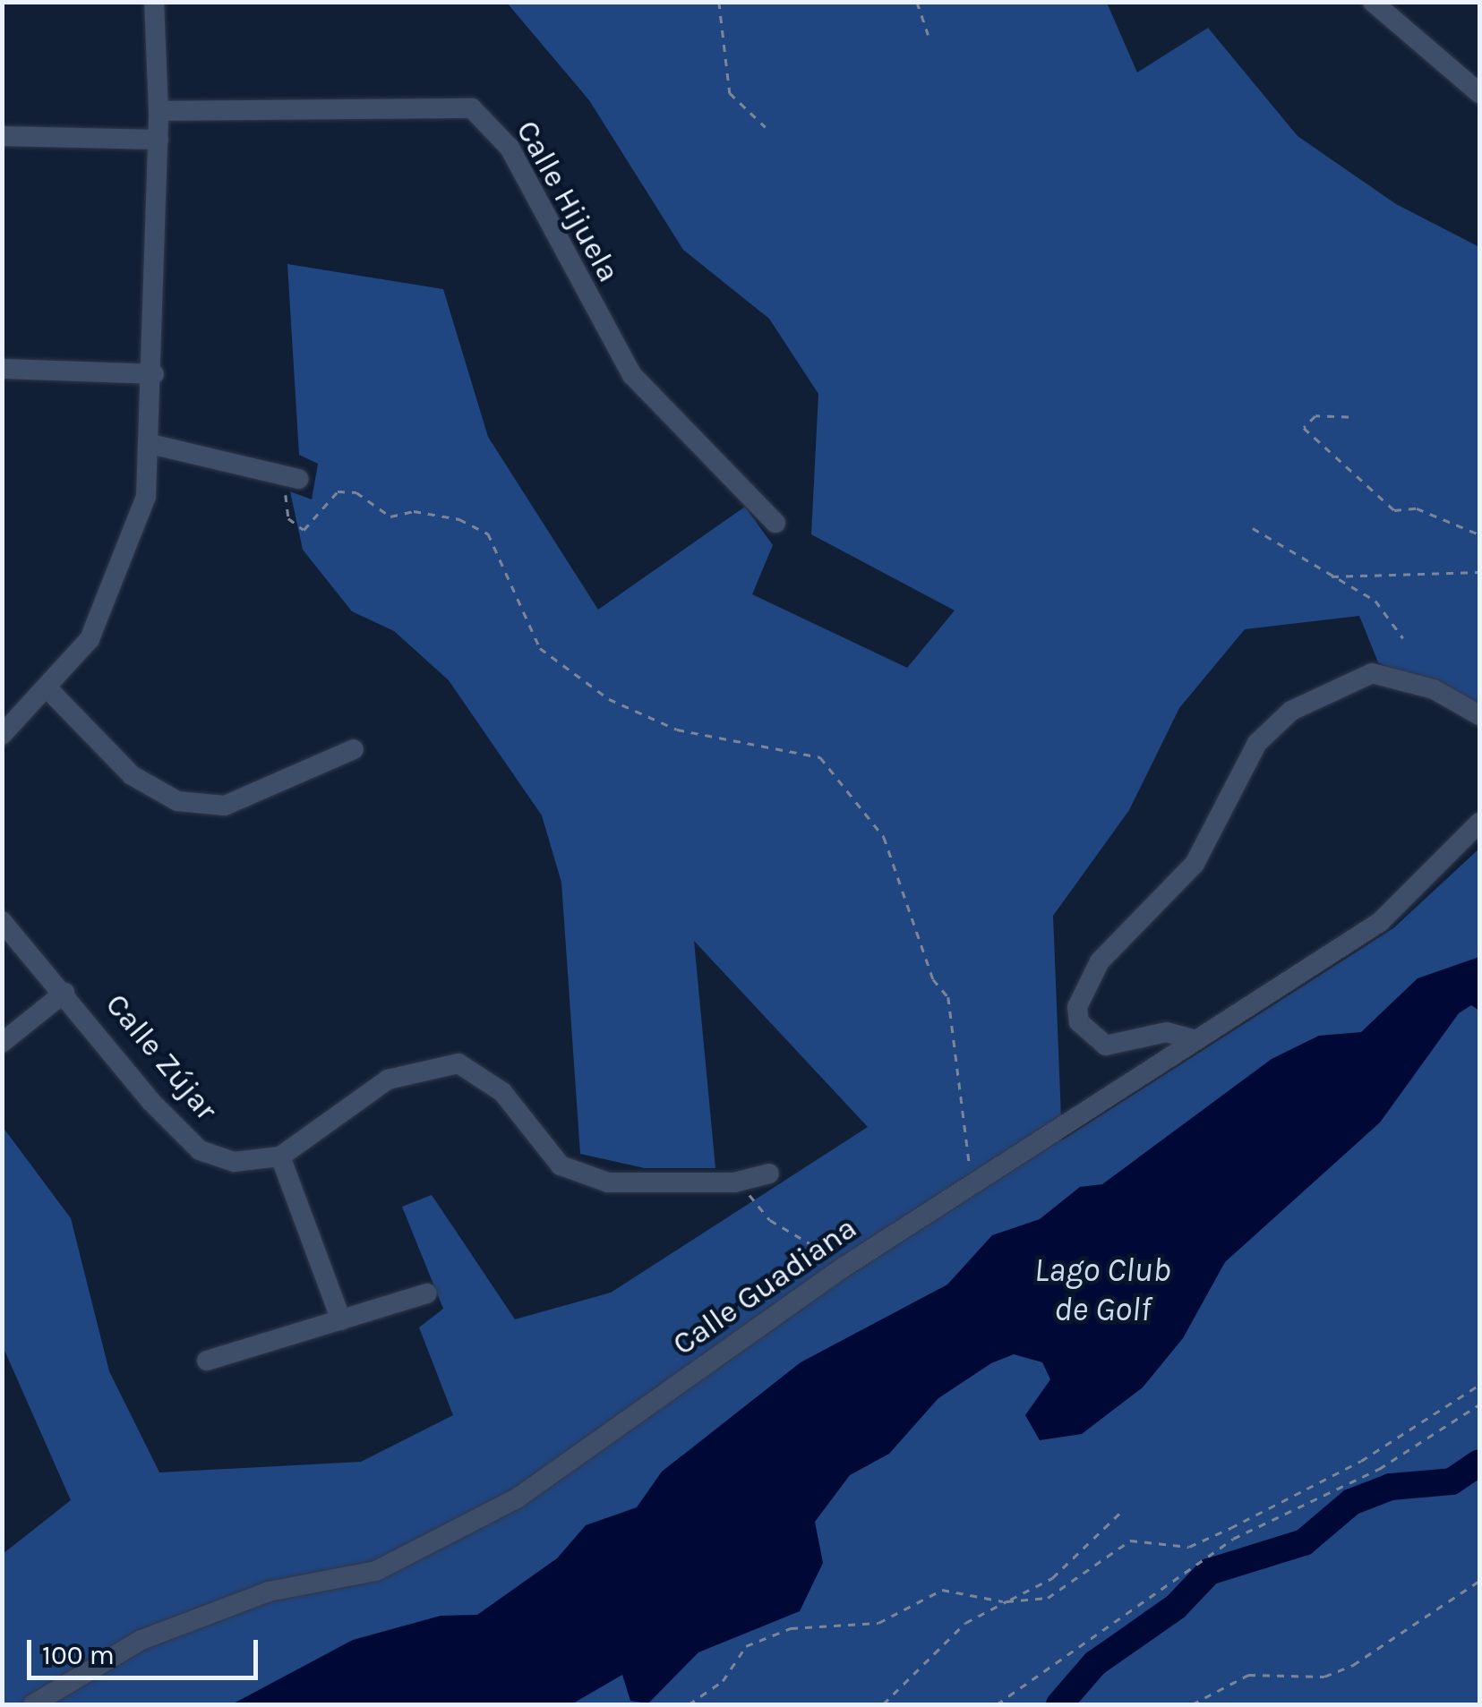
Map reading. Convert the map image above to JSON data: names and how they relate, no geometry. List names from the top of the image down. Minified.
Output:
{"streets":{"street":["Calle Hijuela","Calle Zújar","Calle Guadiana"]},"water":["Lago Club de Golf"],"scale_bar":"100 m"}
